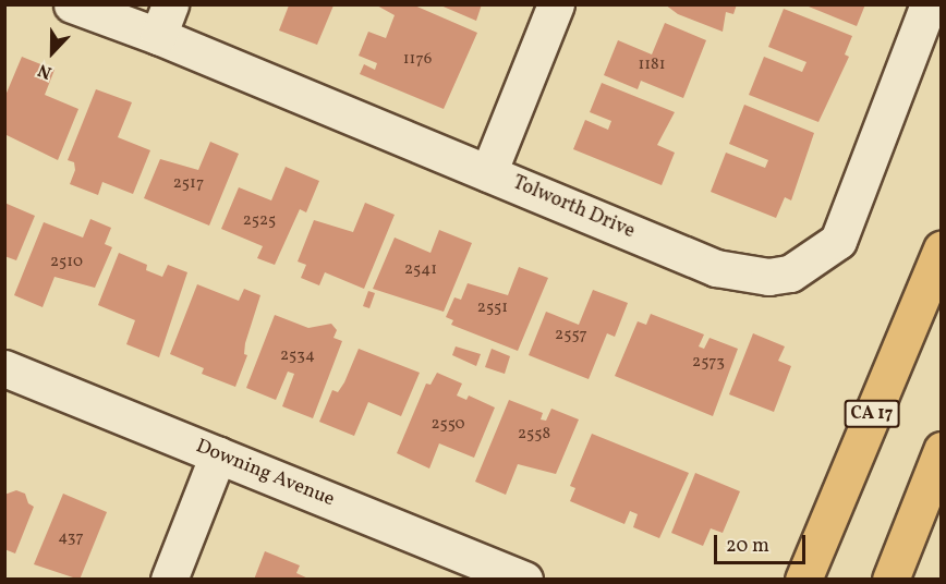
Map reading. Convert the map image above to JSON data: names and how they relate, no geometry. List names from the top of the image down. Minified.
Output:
{"streets":{"highway":["CA 17"],"street":["Tolworth Drive","Downing Avenue"]},"house_numbers":["1176","1181","2517","2525","2510","2541","2551","2557","2534","2573","2550","2558","437"],"scale_bar":"20 m","north":"bottom"}
